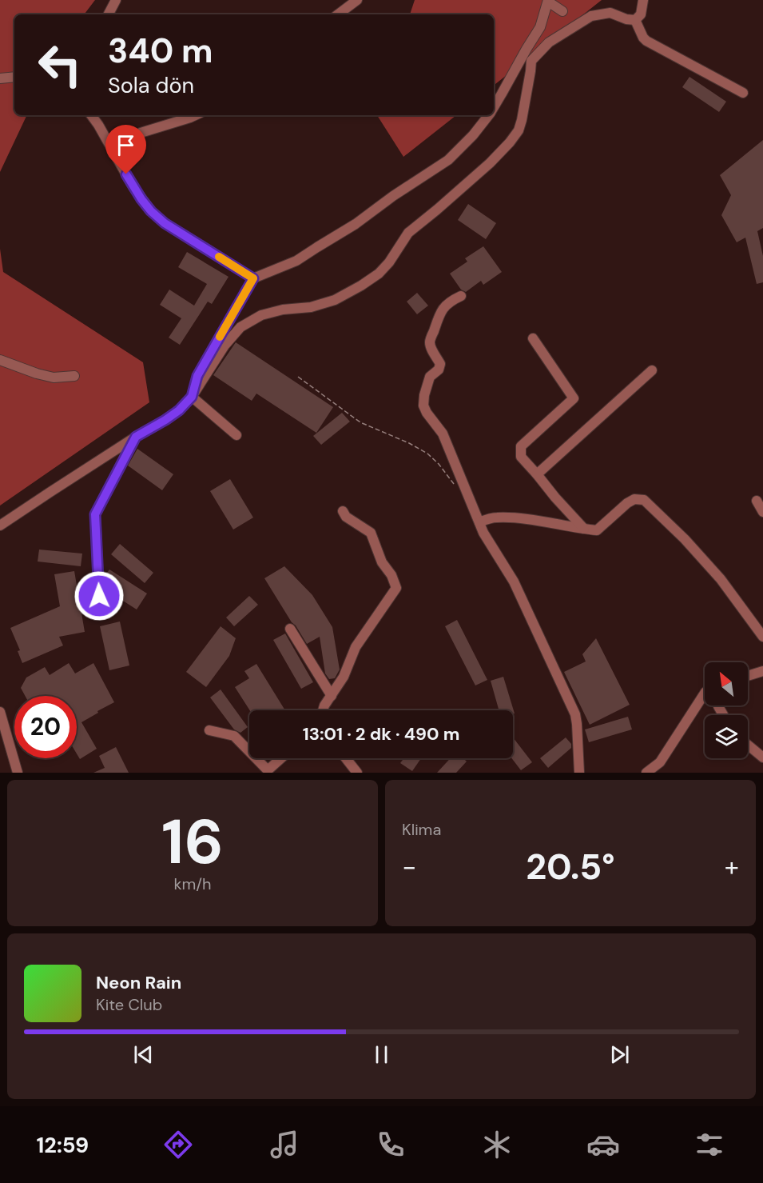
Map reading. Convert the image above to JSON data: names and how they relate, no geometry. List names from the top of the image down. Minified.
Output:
{"north":"top left","page":{"turn":["340 m","Sola dön"],"limit":"20","trip":"13:01 · 2 dk · 490 m","tile":[["16","km/h"],"Klima"],"heat":["−","20.5°","+"],"song":["Neon Rain","Kite Club"],"tabs":"12:59"}}
